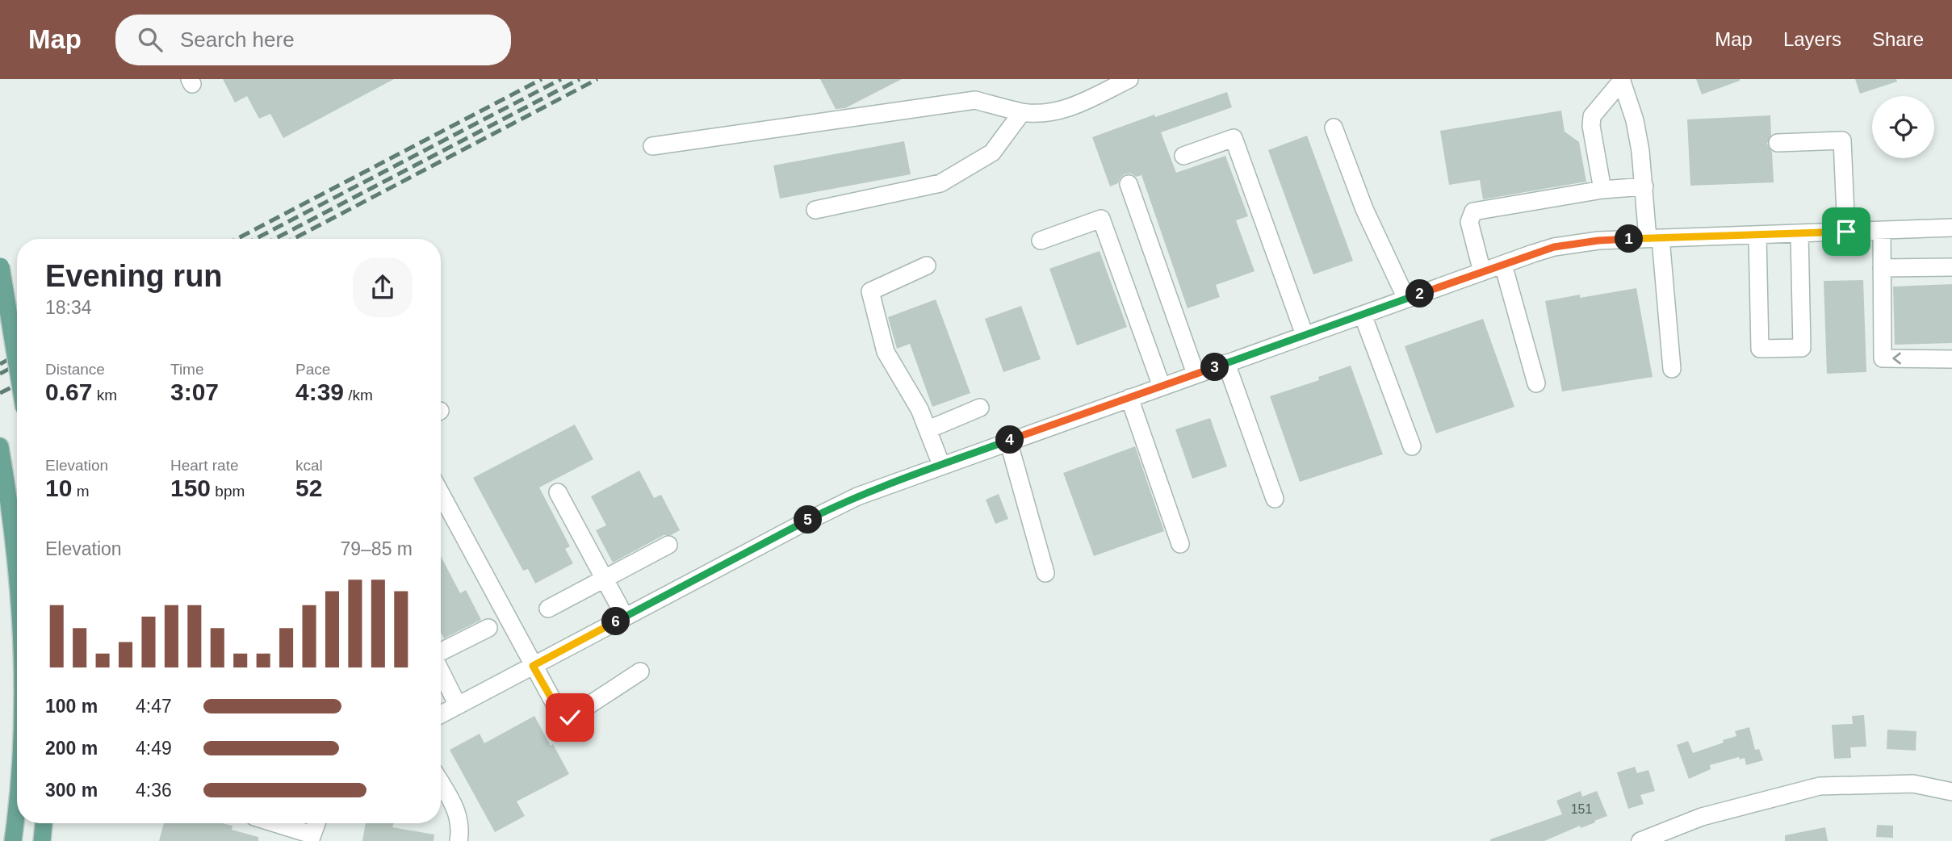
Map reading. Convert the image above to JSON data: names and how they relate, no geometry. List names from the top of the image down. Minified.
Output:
{"house_numbers":["151"],"page":{"header":"Map","search":"Search here","nav":["Map","Layers","Share"],"pins":["1","2","3","4","5","6"],"heading":["Evening run","18:34"],"stats":[["Distance","0.67 km"],["Time","3:07"],["Pace","4:39 /km"],["Elevation","10 m"],["Heart rate","150 bpm"],["kcal","52"]],"chart":["Elevation","79–85 m"],"list":[{"name":"100 m","note":"4:47"},{"name":"200 m","note":"4:49"},{"name":"300 m","note":"4:36"}]}}
